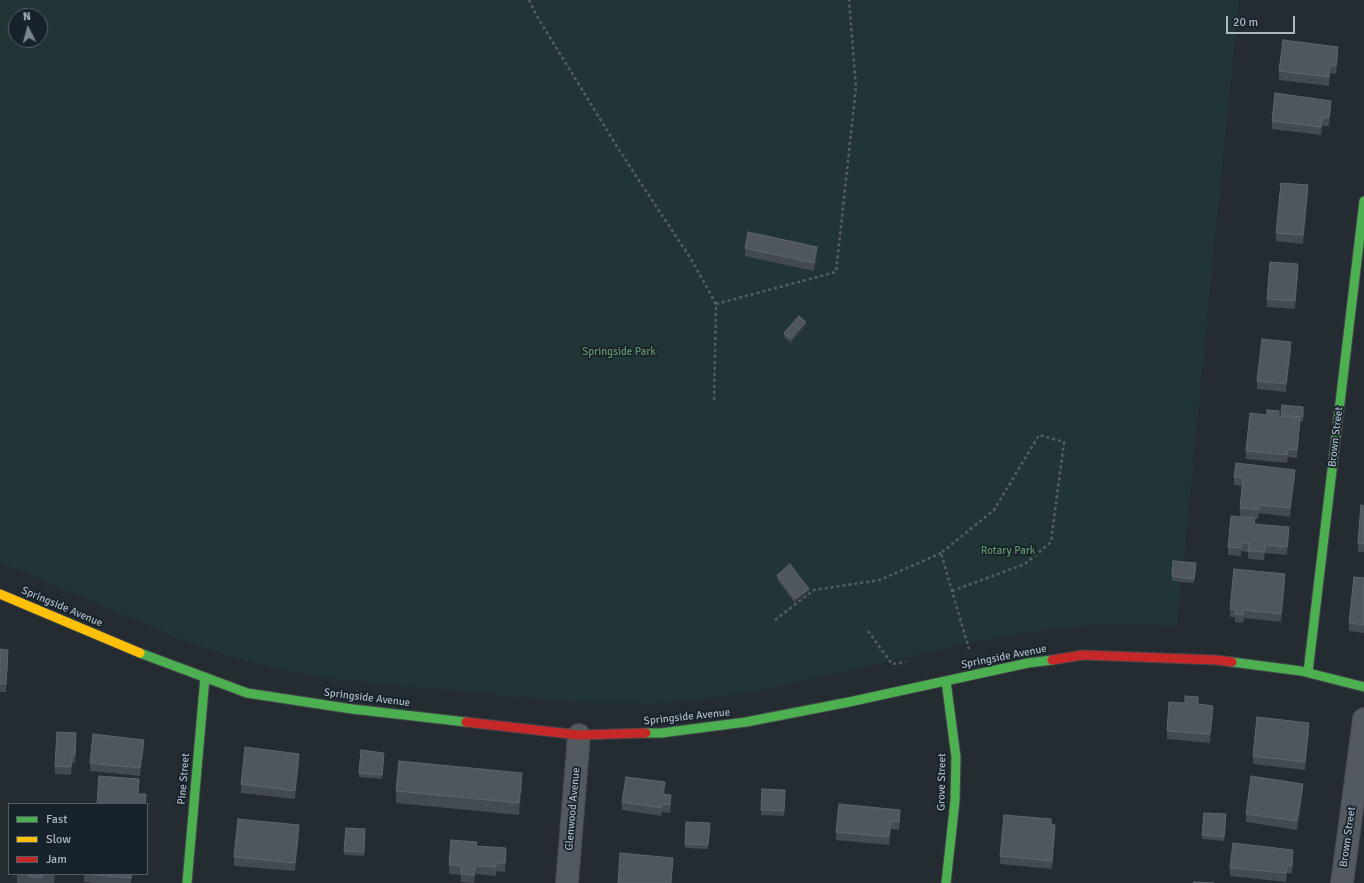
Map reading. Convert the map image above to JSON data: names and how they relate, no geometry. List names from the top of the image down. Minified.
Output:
{"streets":{"street":["Brown Street","Springside Avenue","Pine Street","Grove Street","Glenwood Avenue"]},"crossings":[["Brown Street","Springside Avenue"],["Springside Avenue","Pine Street"],["Springside Avenue","Grove Street"],["Springside Avenue","Glenwood Avenue"]],"parks":["Springside Park","Rotary Park"],"legend":["Fast","Slow","Jam"],"scale_bar":"20 m","north":"top"}
